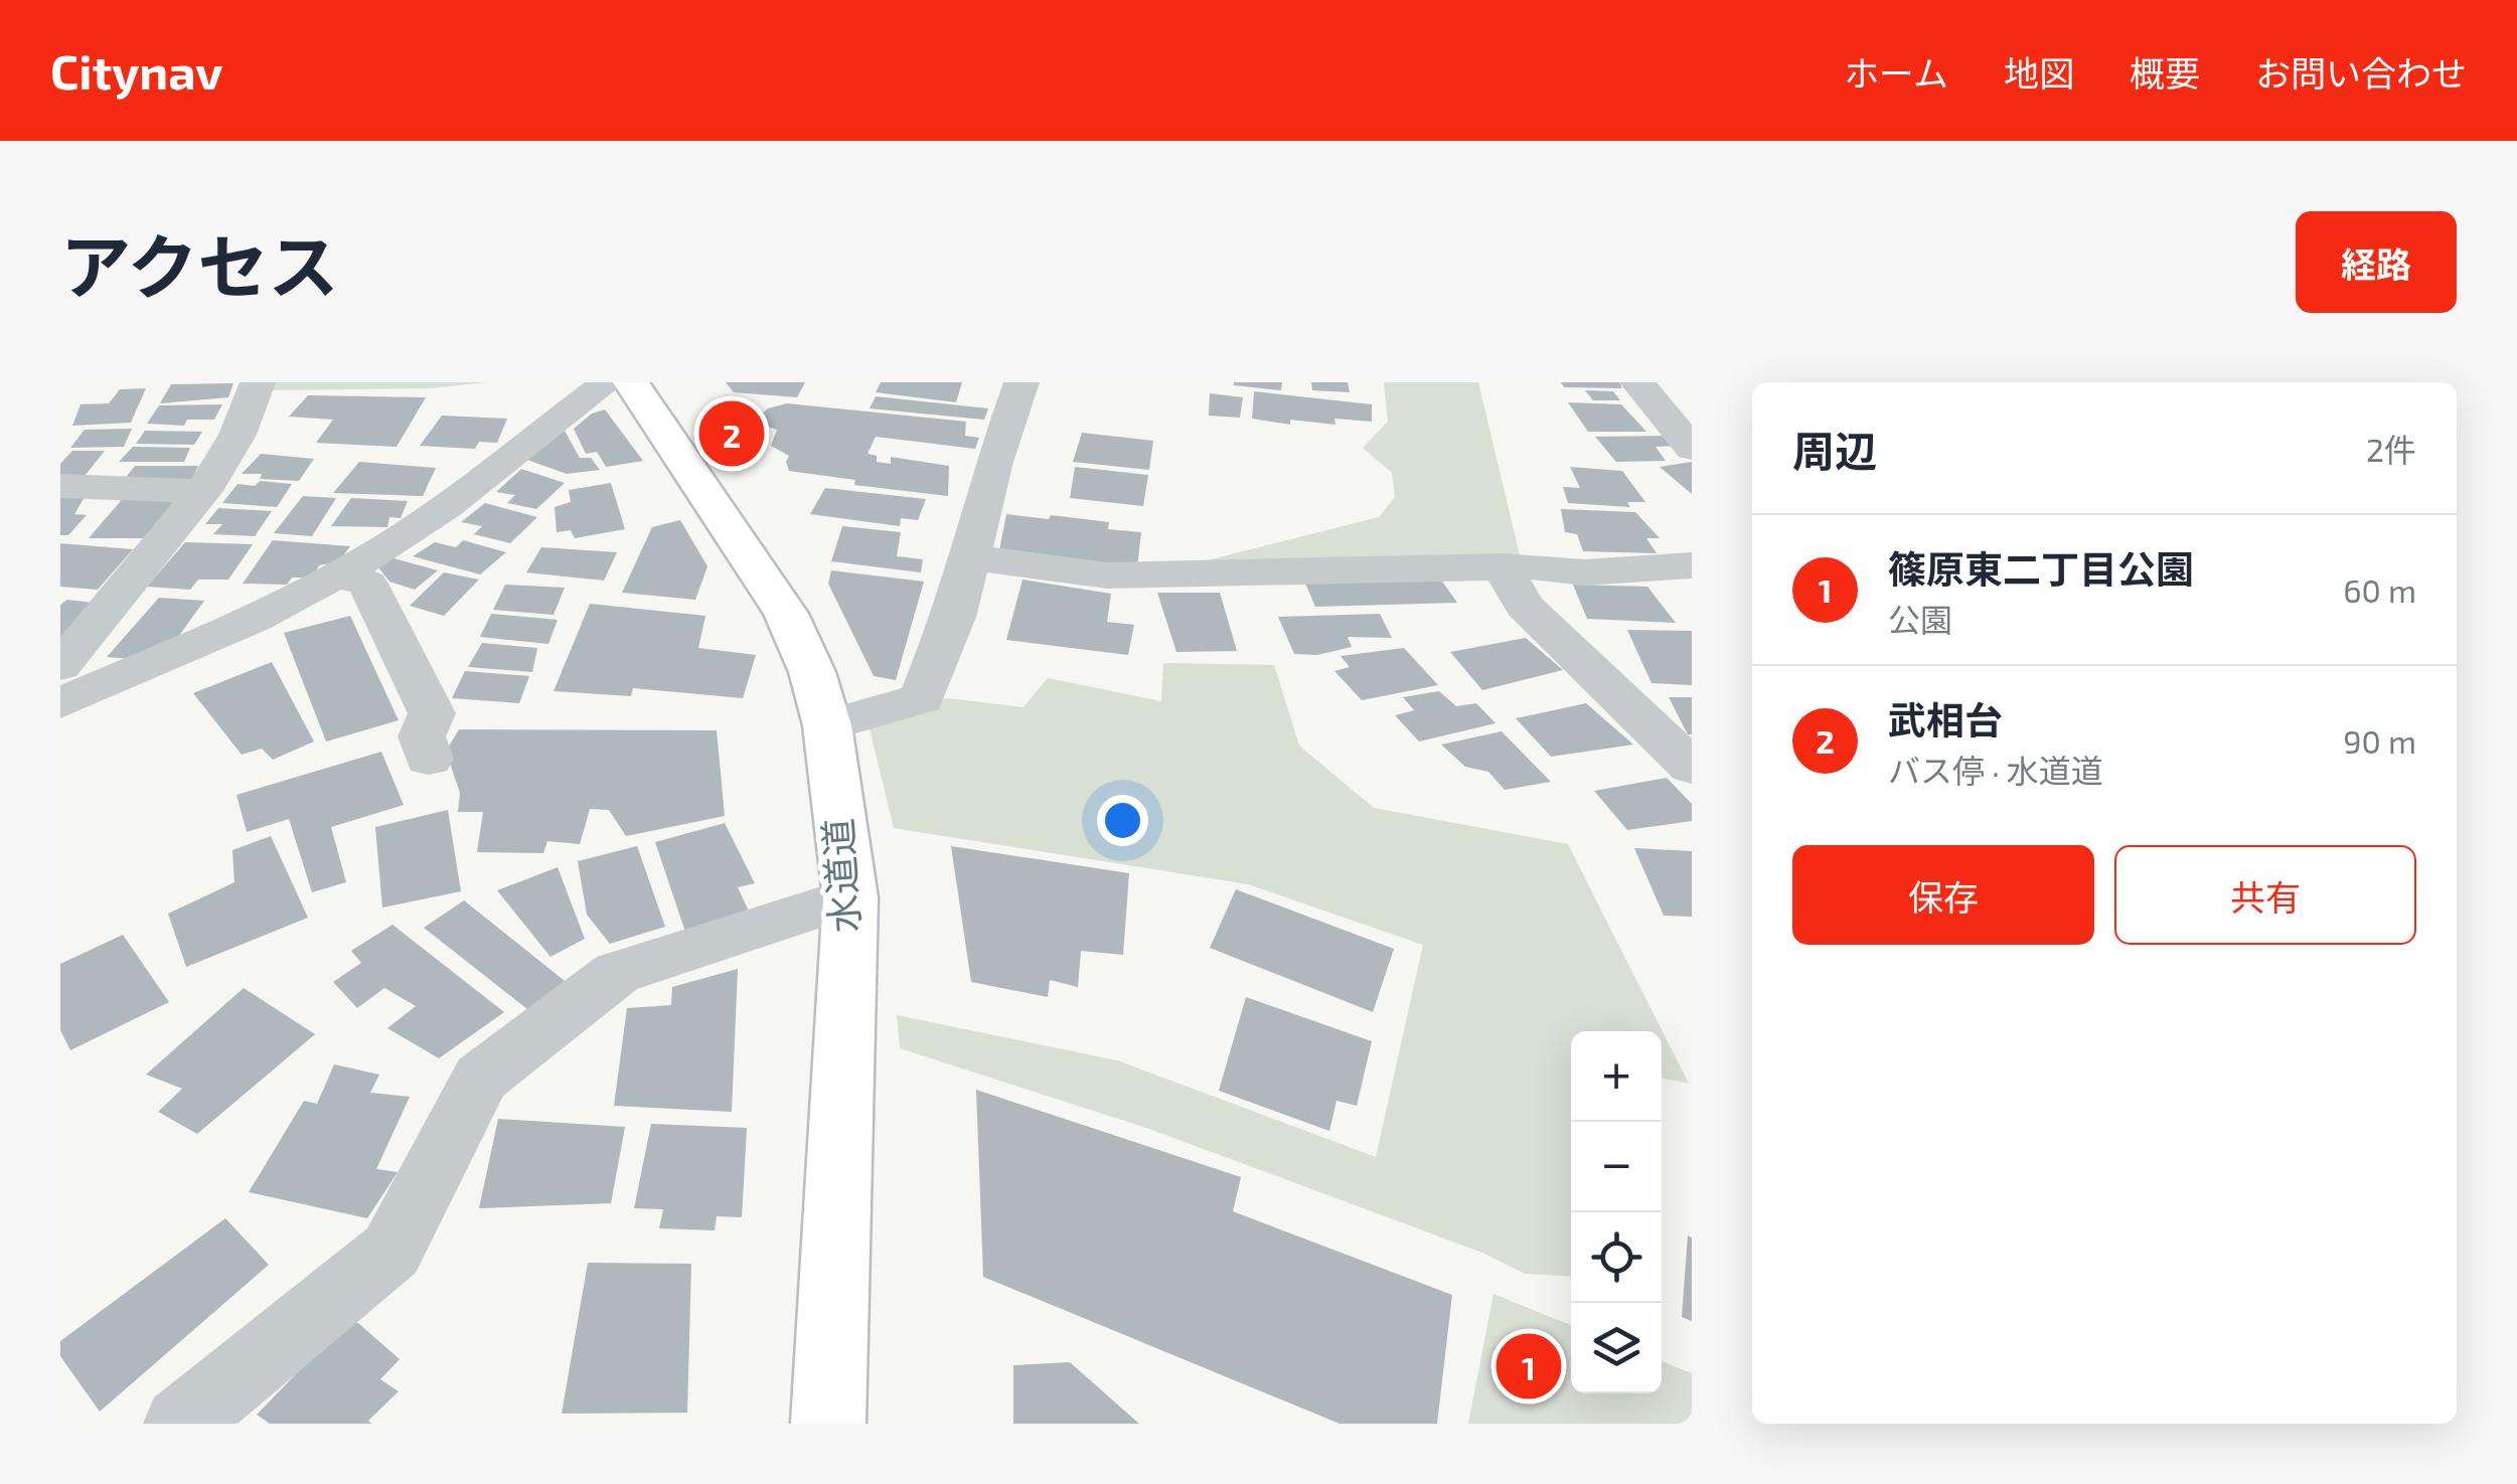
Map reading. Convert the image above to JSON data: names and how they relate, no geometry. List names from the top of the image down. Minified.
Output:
{"streets":{"main road":["水道道"]},"page":{"header":"Citynav","nav":["ホーム","地図","概要","お問い合わせ"],"title":"アクセス","buttons":["経路",["保存","共有"]],"heading":["周辺","2件"],"pins":["2","1"],"list":[{"mark":"1","name":"篠原東二丁目公園","note":"公園","value":"60 m"},{"mark":"2","name":"武相台","note":"バス停 · 水道道","value":"90 m"}],"map_buttons":["+","−"]}}
